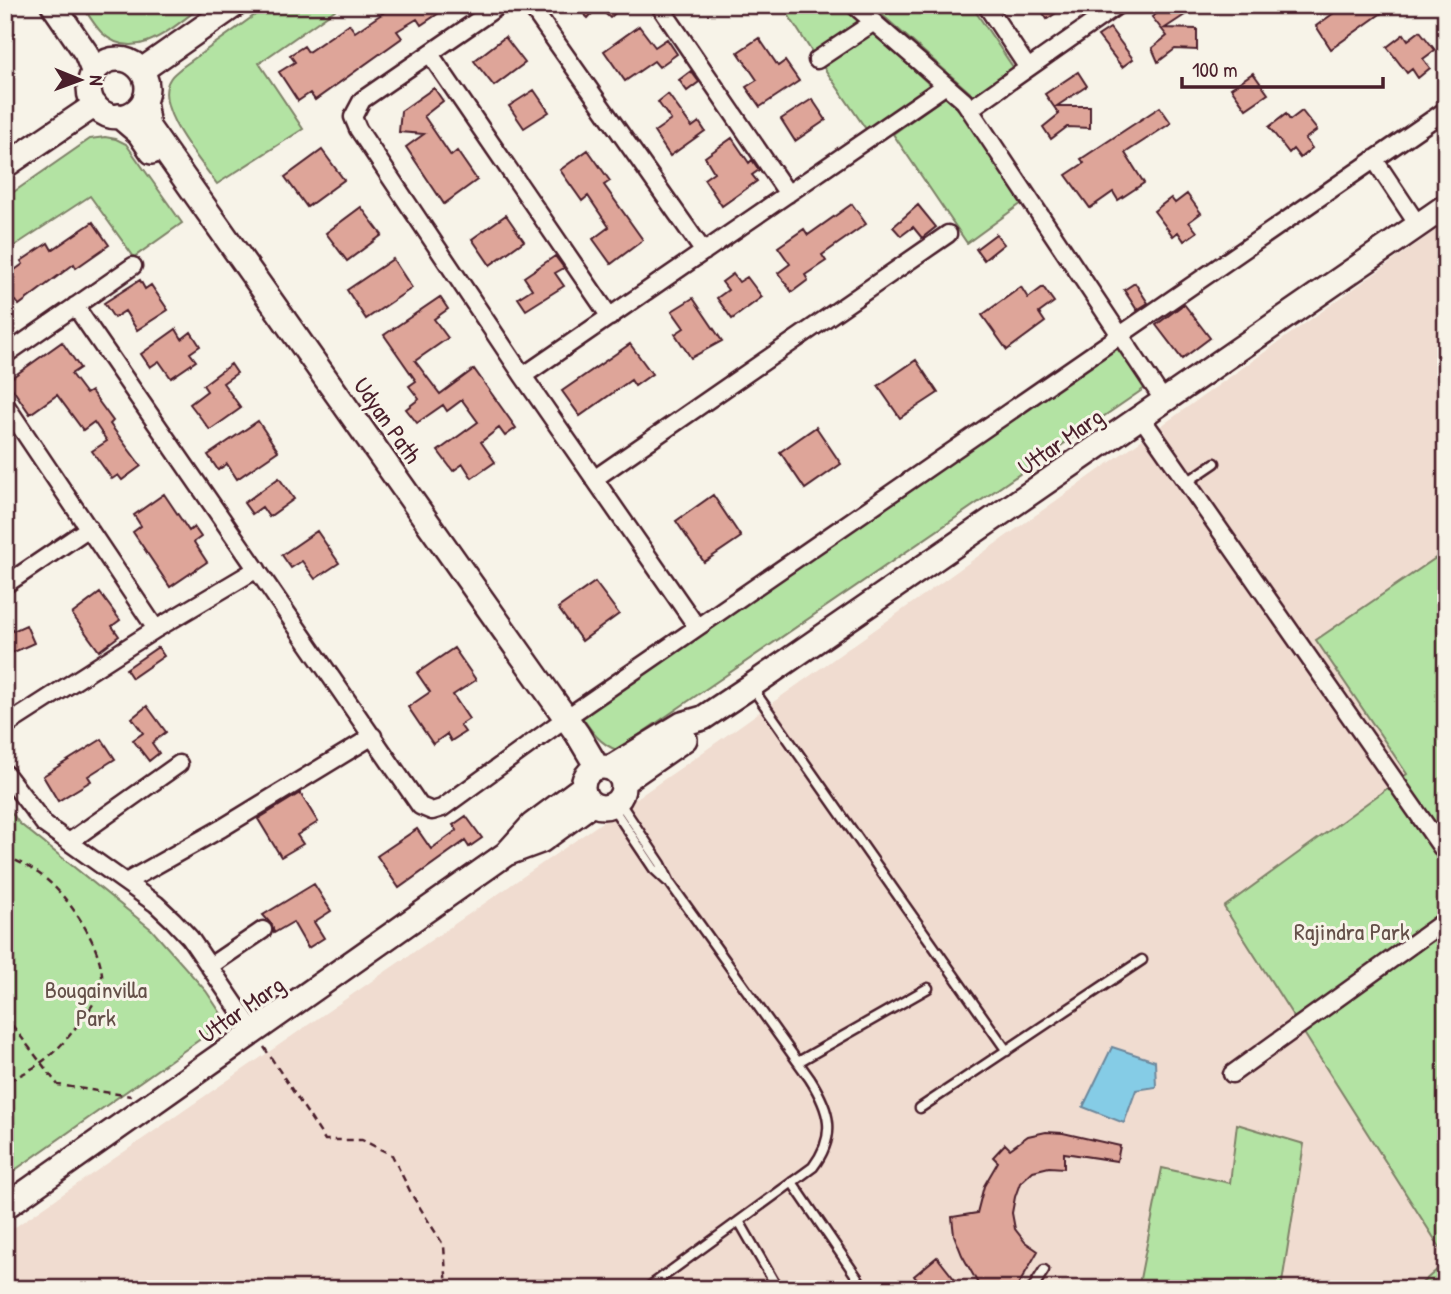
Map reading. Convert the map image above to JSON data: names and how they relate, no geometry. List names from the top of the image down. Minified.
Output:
{"streets":{"main road":["Udyan Path","Uttar Marg"]},"crossings":[["Udyan Path","Uttar Marg"]],"parks":["Rajindra Park","Bougainvilla Park"],"scale_bar":"100 m","north":"right"}
